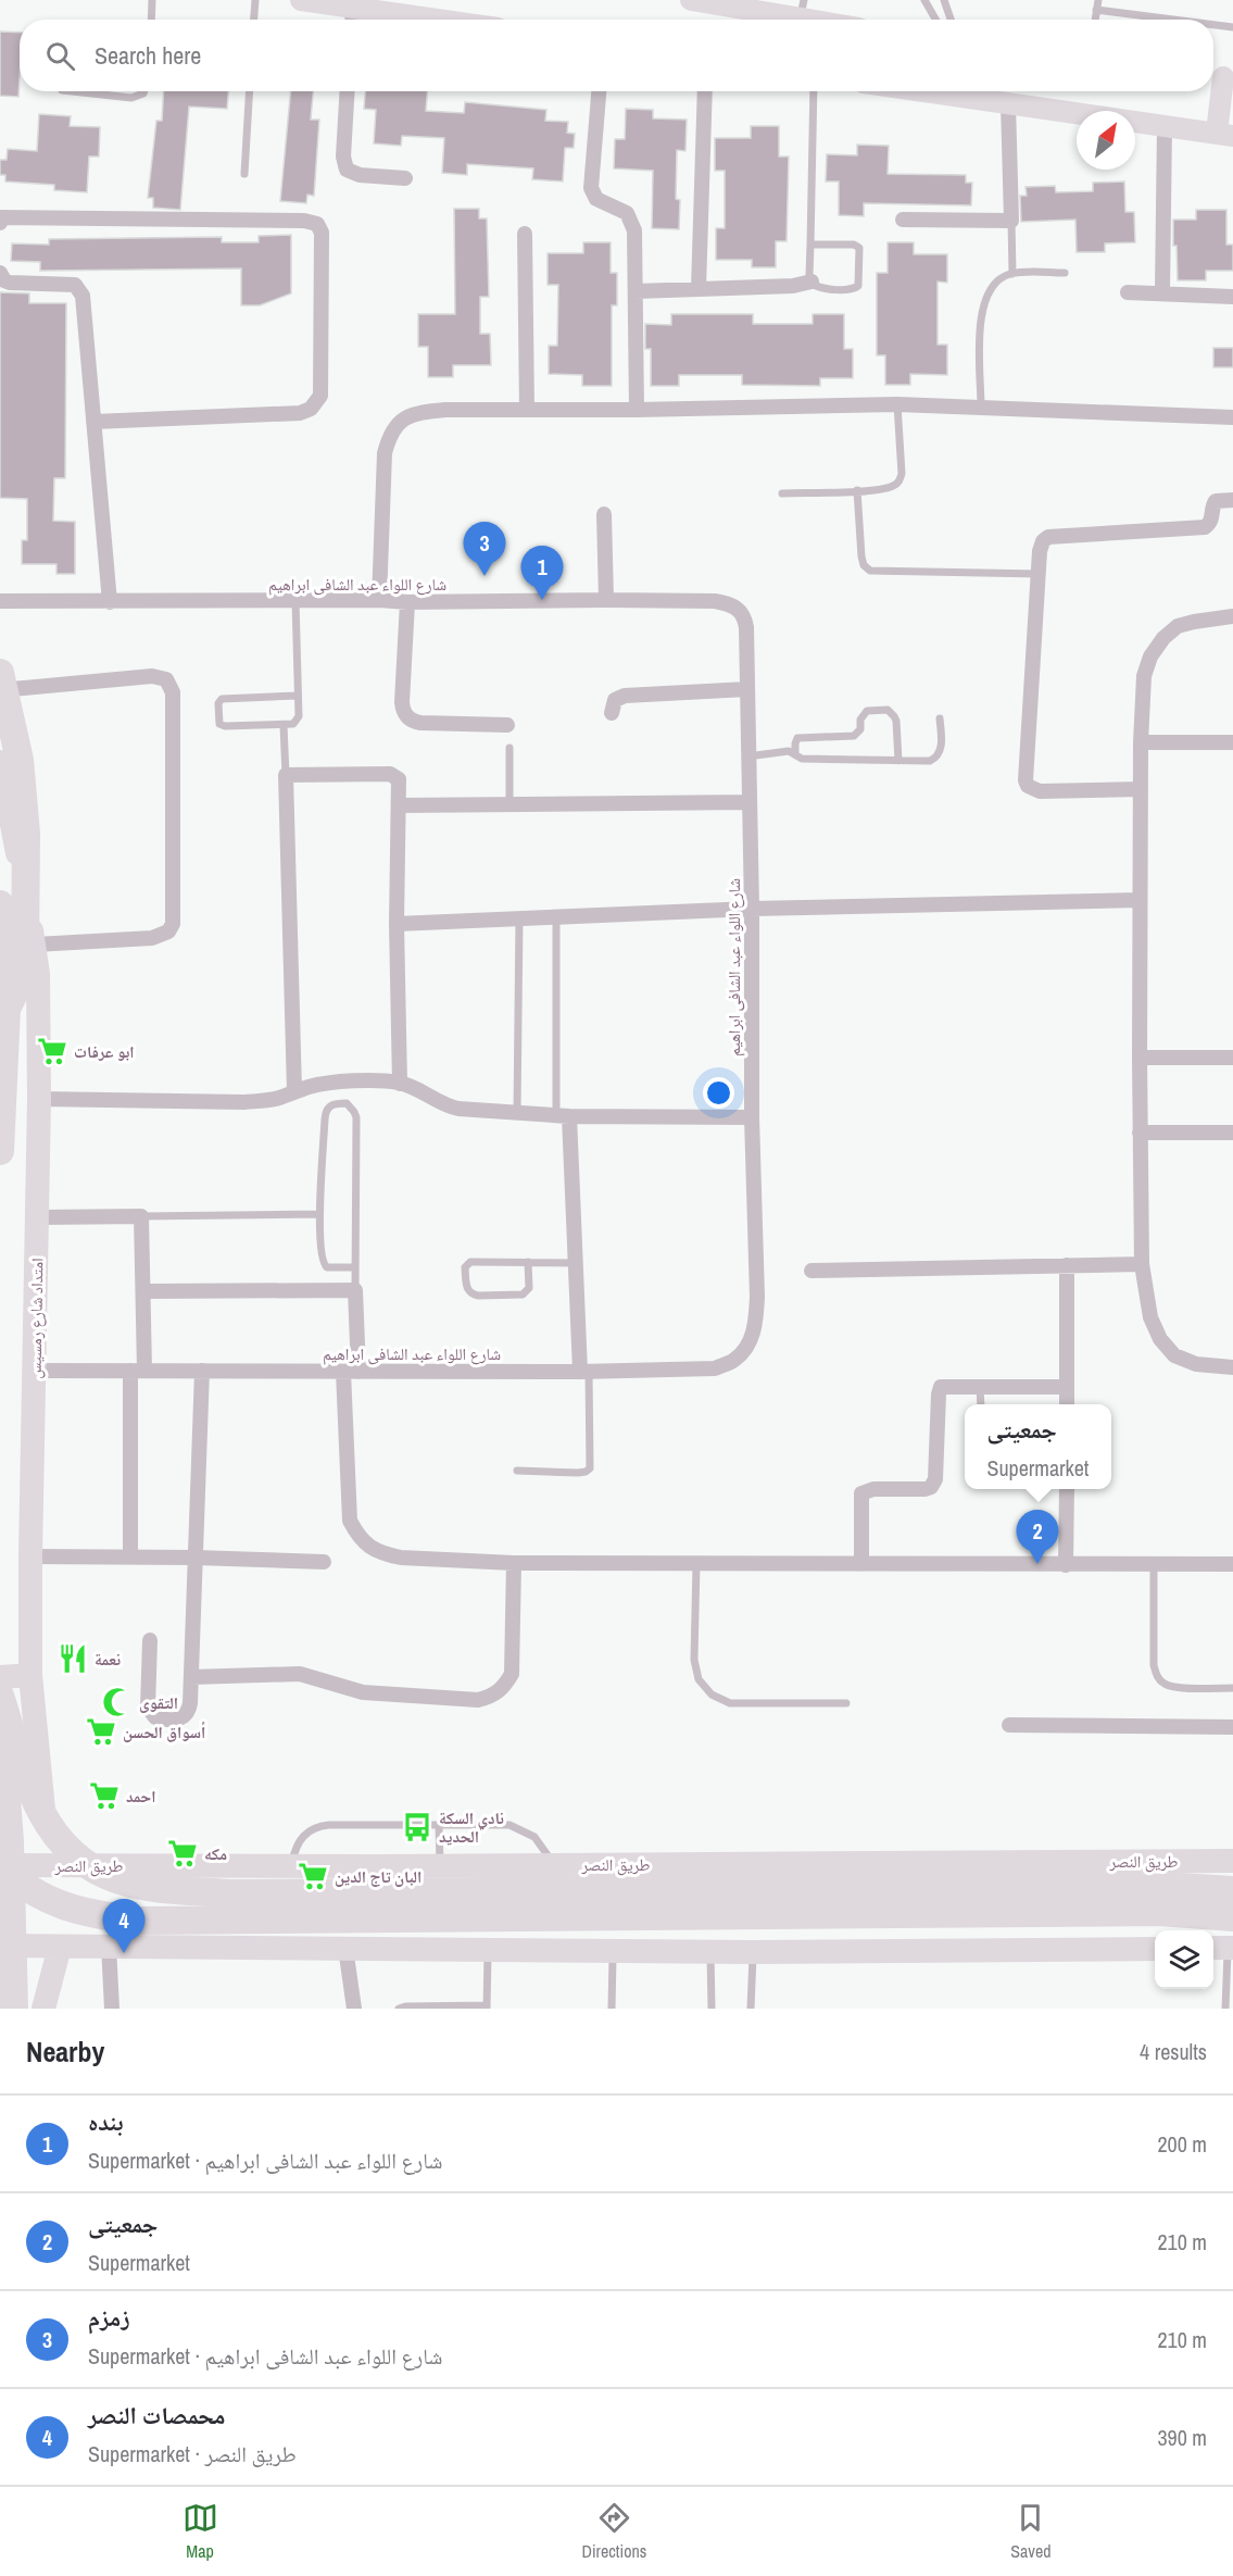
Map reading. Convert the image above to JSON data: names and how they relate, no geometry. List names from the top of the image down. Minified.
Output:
{"streets":{"main road":["امتداد شارع رمسيس","طريق النصر"],"street":["شارع اللواء عبد الشافى ابراهيم"]},"crossings":[["شارع اللواء عبد الشافى ابراهيم","امتداد شارع رمسيس"],["امتداد شارع رمسيس","طريق النصر"]],"places":{"supermarket":["ابو عرفات","أسواق الحسن","احمد","مكه","البان تاج الدين"],"restaurant":["نعمة"],"mosque":["التقوى"],"bus stop":["نادي السكة الحديد"]},"north":"top right","page":{"search":"Search here","pins":["3","1","2","4"],"popup":["جمعيتى","Supermarket"],"heading":["Nearby","4 results"],"list":[{"mark":"1","name":"بنده","note":"Supermarket · شارع اللواء عبد الشافى ابراهيم","value":"200 m"},{"mark":"2","name":"جمعيتى","note":"Supermarket","value":"210 m"},{"mark":"3","name":"زمزم","note":"Supermarket · شارع اللواء عبد الشافى ابراهيم","value":"210 m"},{"mark":"4","name":"محمصات النصر","note":"Supermarket · طريق النصر","value":"390 m"}],"nav":["Map","Directions","Saved"]}}
